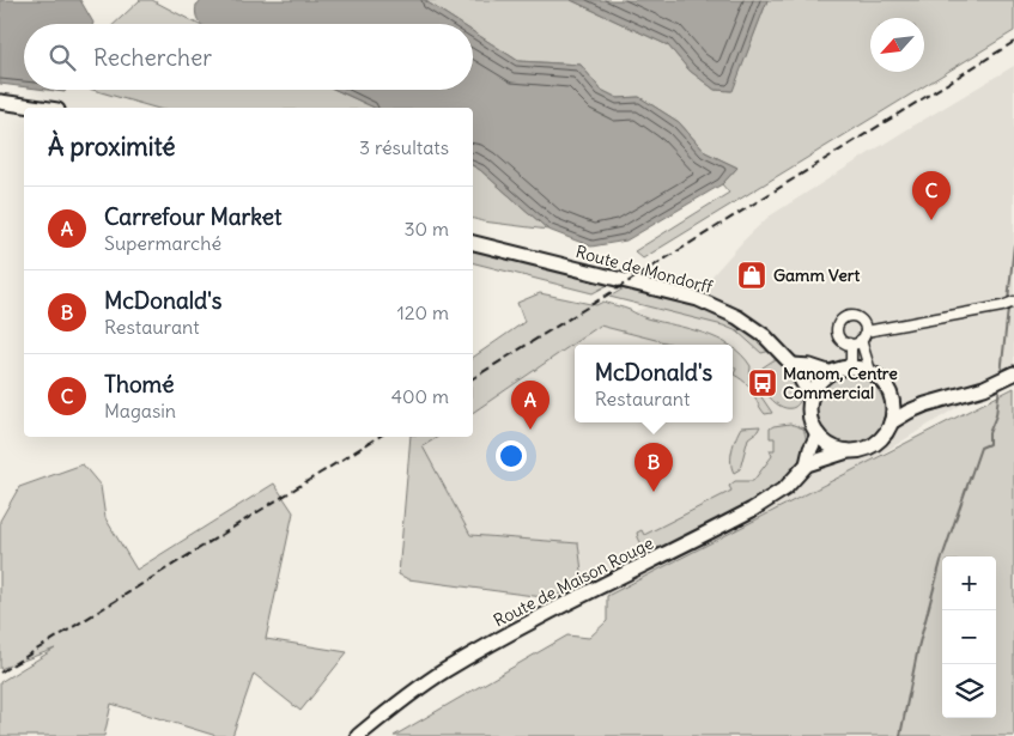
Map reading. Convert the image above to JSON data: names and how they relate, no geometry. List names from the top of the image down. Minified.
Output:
{"streets":{"main road":["Route de Mondorff","Route de Maison Rouge"]},"places":{"shop":["Gamm Vert"],"bus stop":["Manom, Centre Commercial"]},"north":"bottom left","page":{"search":"Rechercher","heading":["À proximité","3 résultats"],"pins":["C","A","B"],"list":[{"mark":"A","name":"Carrefour Market","note":"Supermarché","value":"30 m"},{"mark":"B","name":"McDonald's","note":"Restaurant","value":"120 m"},{"mark":"C","name":"Thomé","note":"Magasin","value":"400 m"}],"popup":["McDonald's","Restaurant"],"map_buttons":["+","−"]}}
